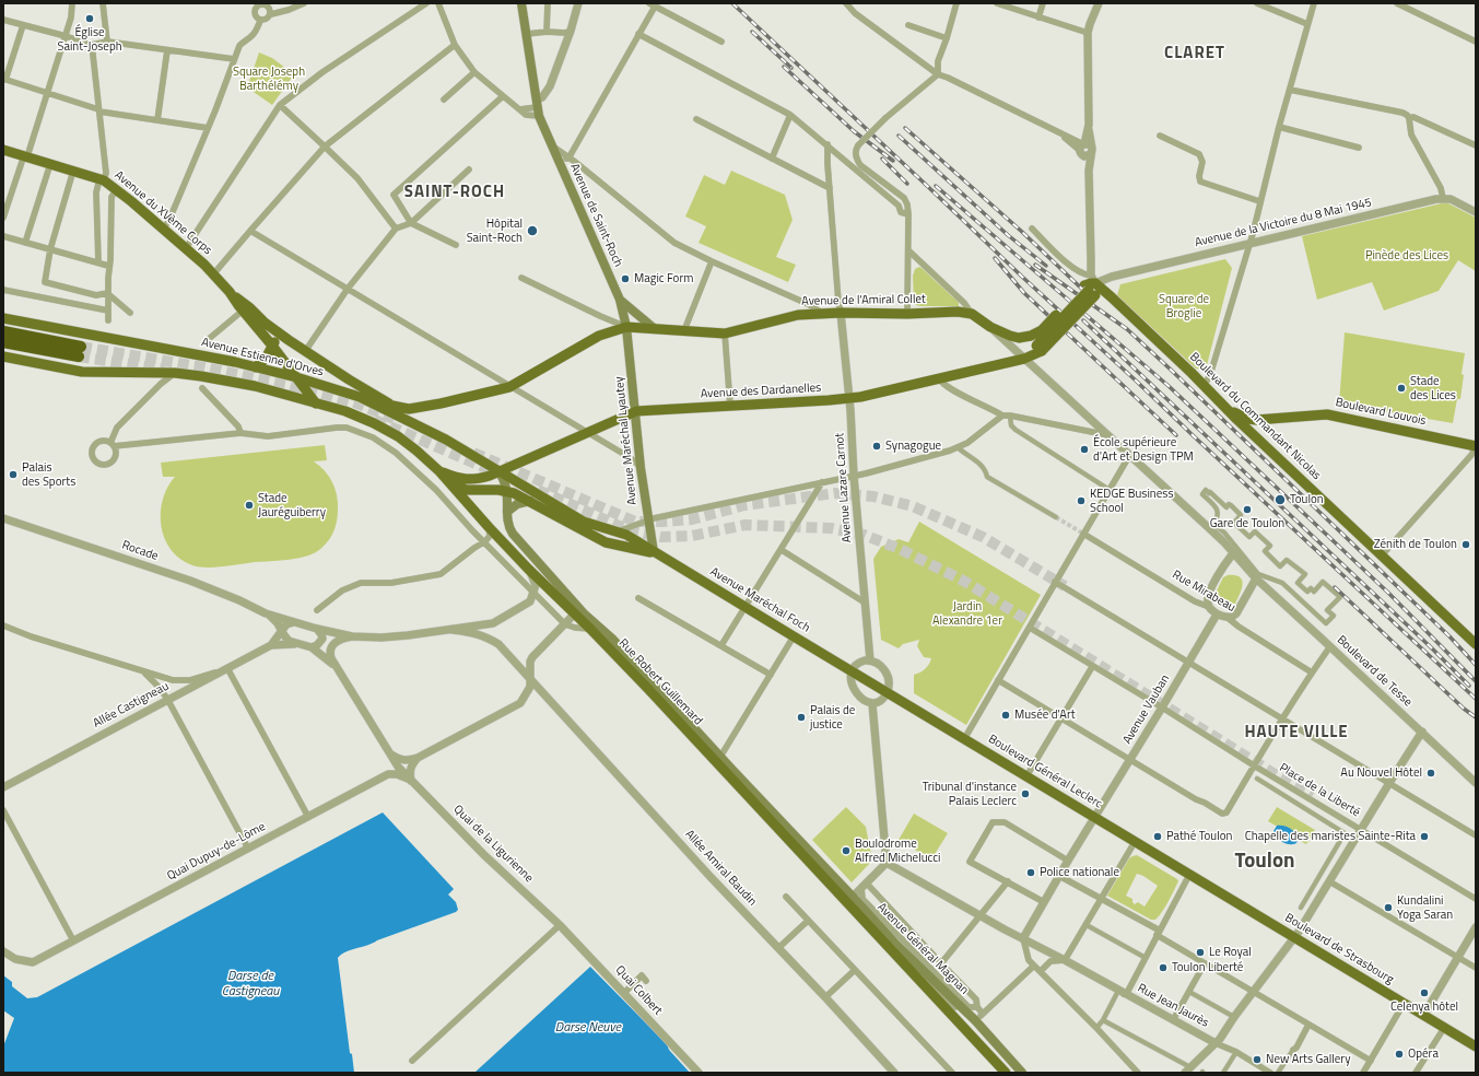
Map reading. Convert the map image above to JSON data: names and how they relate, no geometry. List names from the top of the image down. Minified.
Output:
{"streets":{"main road":["Avenue du XVème Corps","Avenue de Saint-Roch","Avenue de l'Amiral Collet","Avenue Estienne d'Orves","Avenue des Dardanelles","Boulevard Louvois","Boulevard du Commandant Nicolas","Avenue Maréchal Lyautey","Avenue Maréchal Foch","Rue Robert Guillemard","Boulevard Général Leclerc","Avenue Général Magnan","Boulevard de Strasbourg"],"street":["Avenue de la Victoire du 8 Mai 1945","Avenue Lazare Carnot","Rocade","Rue Mirabeau","Boulevard de Tesse","Allée Castigneau","Avenue Vauban","Place de la Liberté","Quai de la Ligurienne","Quai Dupuy-de-Lôme","Allée Amiral Baudin","Quai Colbert","Rue Jean Jaurès"]},"crossings":[["Avenue du XVème Corps","Avenue Estienne d'Orves"],["Avenue de Saint-Roch","Avenue de l'Amiral Collet"],["Avenue de Saint-Roch","Avenue Maréchal Lyautey"],["Avenue de la Victoire du 8 Mai 1945","Boulevard du Commandant Nicolas"],["Avenue de l'Amiral Collet","Avenue Maréchal Lyautey"],["Avenue de l'Amiral Collet","Avenue Lazare Carnot"],["Avenue Estienne d'Orves","Avenue des Dardanelles"],["Avenue Estienne d'Orves","Avenue Maréchal Foch"],["Avenue des Dardanelles","Avenue Maréchal Lyautey"],["Avenue des Dardanelles","Avenue Lazare Carnot"],["Avenue des Dardanelles","Boulevard de Tesse"],["Boulevard Louvois","Boulevard du Commandant Nicolas"],["Avenue Maréchal Lyautey","Avenue Maréchal Foch"],["Rue Mirabeau","Avenue Vauban"],["Avenue Maréchal Foch","Boulevard Général Leclerc"],["Rue Robert Guillemard","Avenue Général Magnan"],["Avenue Vauban","Boulevard Général Leclerc"],["Avenue Vauban","Place de la Liberté"],["Avenue Vauban","Rue Jean Jaurès"],["Boulevard Général Leclerc","Boulevard de Strasbourg"],["Place de la Liberté","Boulevard de Strasbourg"],["Place de la Liberté","Rue Jean Jaurès"],["Quai de la Ligurienne","Quai Dupuy-de-Lôme"],["Quai de la Ligurienne","Quai Colbert"],["Quai Dupuy-de-Lôme","Allée Amiral Baudin"]],"districts":["CLARET","SAINT-ROCH","HAUTE VILLE","Toulon"],"water":["Darse de Castigneau","Darse Neuve"],"parks":["Square Joseph Barthélémy","Pinède des Lices","Square de Broglie","Jardin Alexandre 1er"],"places":["Église Saint-Joseph","Hôpital Saint-Roch","Magic Form","Stade des Lices","Synagogue","École supérieure d'Art et Design TPM","Palais des Sports","Toulon","KEDGE Business School","Stade Jauréguiberry","Gare de Toulon","Zénith de Toulon","Musée d'Art","Palais de justice","Au Nouvel Hôtel","Tribunal d'instance Palais Leclerc","Pathé Toulon","Chapelle des maristes Sainte-Rita","Boulodrome Alfred Michelucci","Police nationale","Kundalini Yoga Saran","Le Royal","Toulon Liberté","Celenya hôtel","Opéra","New Arts Gallery"]}
